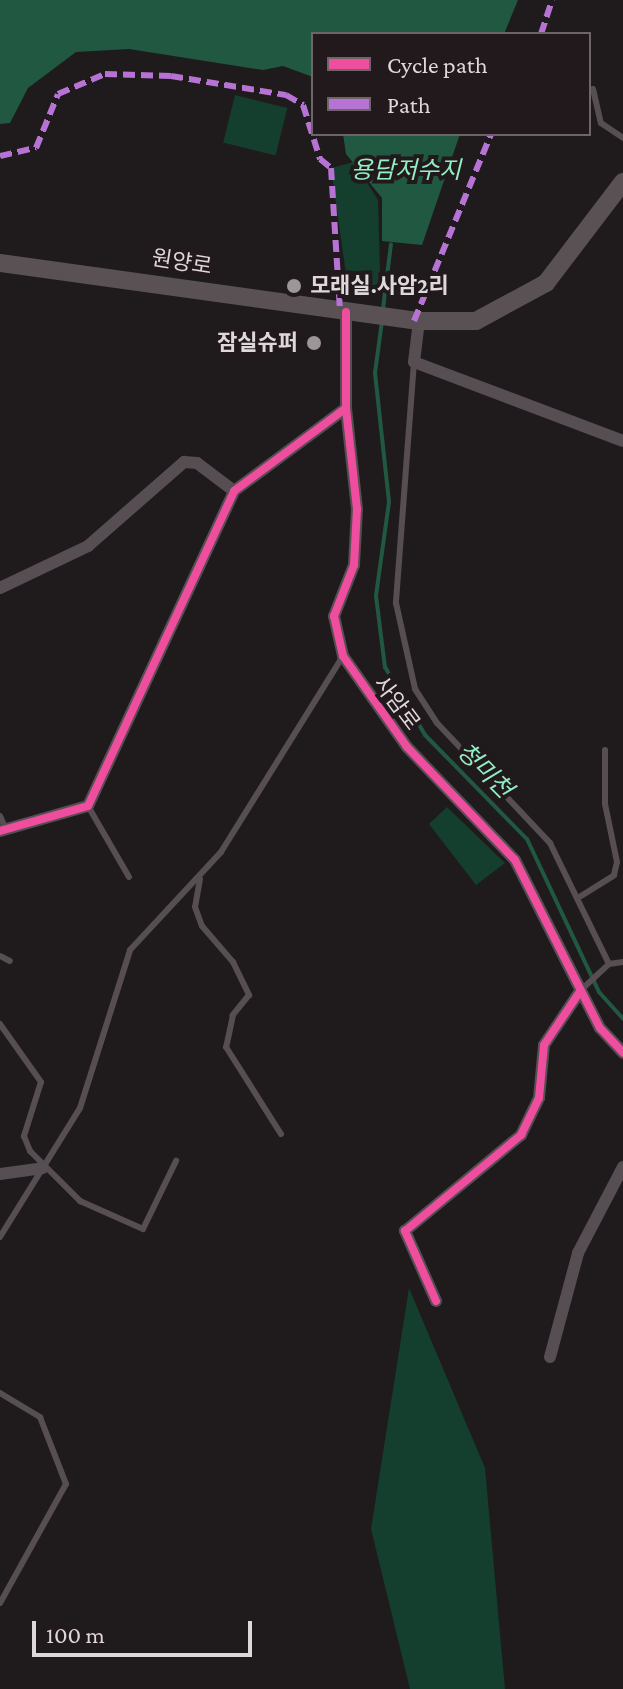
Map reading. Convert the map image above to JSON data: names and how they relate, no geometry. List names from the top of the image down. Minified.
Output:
{"streets":{"main road":["원양로"],"street":["사암로"]},"crossings":[["원양로","사암로"]],"water":["용담저수지","청미천"],"places":["모래실.사암2리","잠실슈퍼"],"legend":["Cycle path","Path"],"scale_bar":"100 m"}
